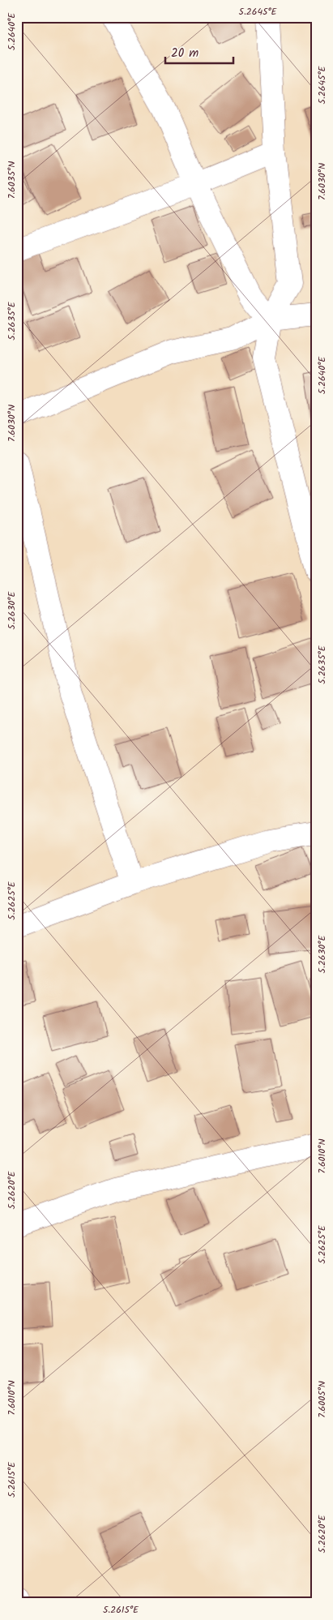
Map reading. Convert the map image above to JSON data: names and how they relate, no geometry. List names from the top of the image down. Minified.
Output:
{"scale_bar":"20 m","coordinates":["5.2645°E","5.2640°E","7.6035°N","7.6030°N","5.2635°E","5.2630°E","5.2625°E","7.6010°N","5.2620°E","7.6005°N","5.2615°E"]}
